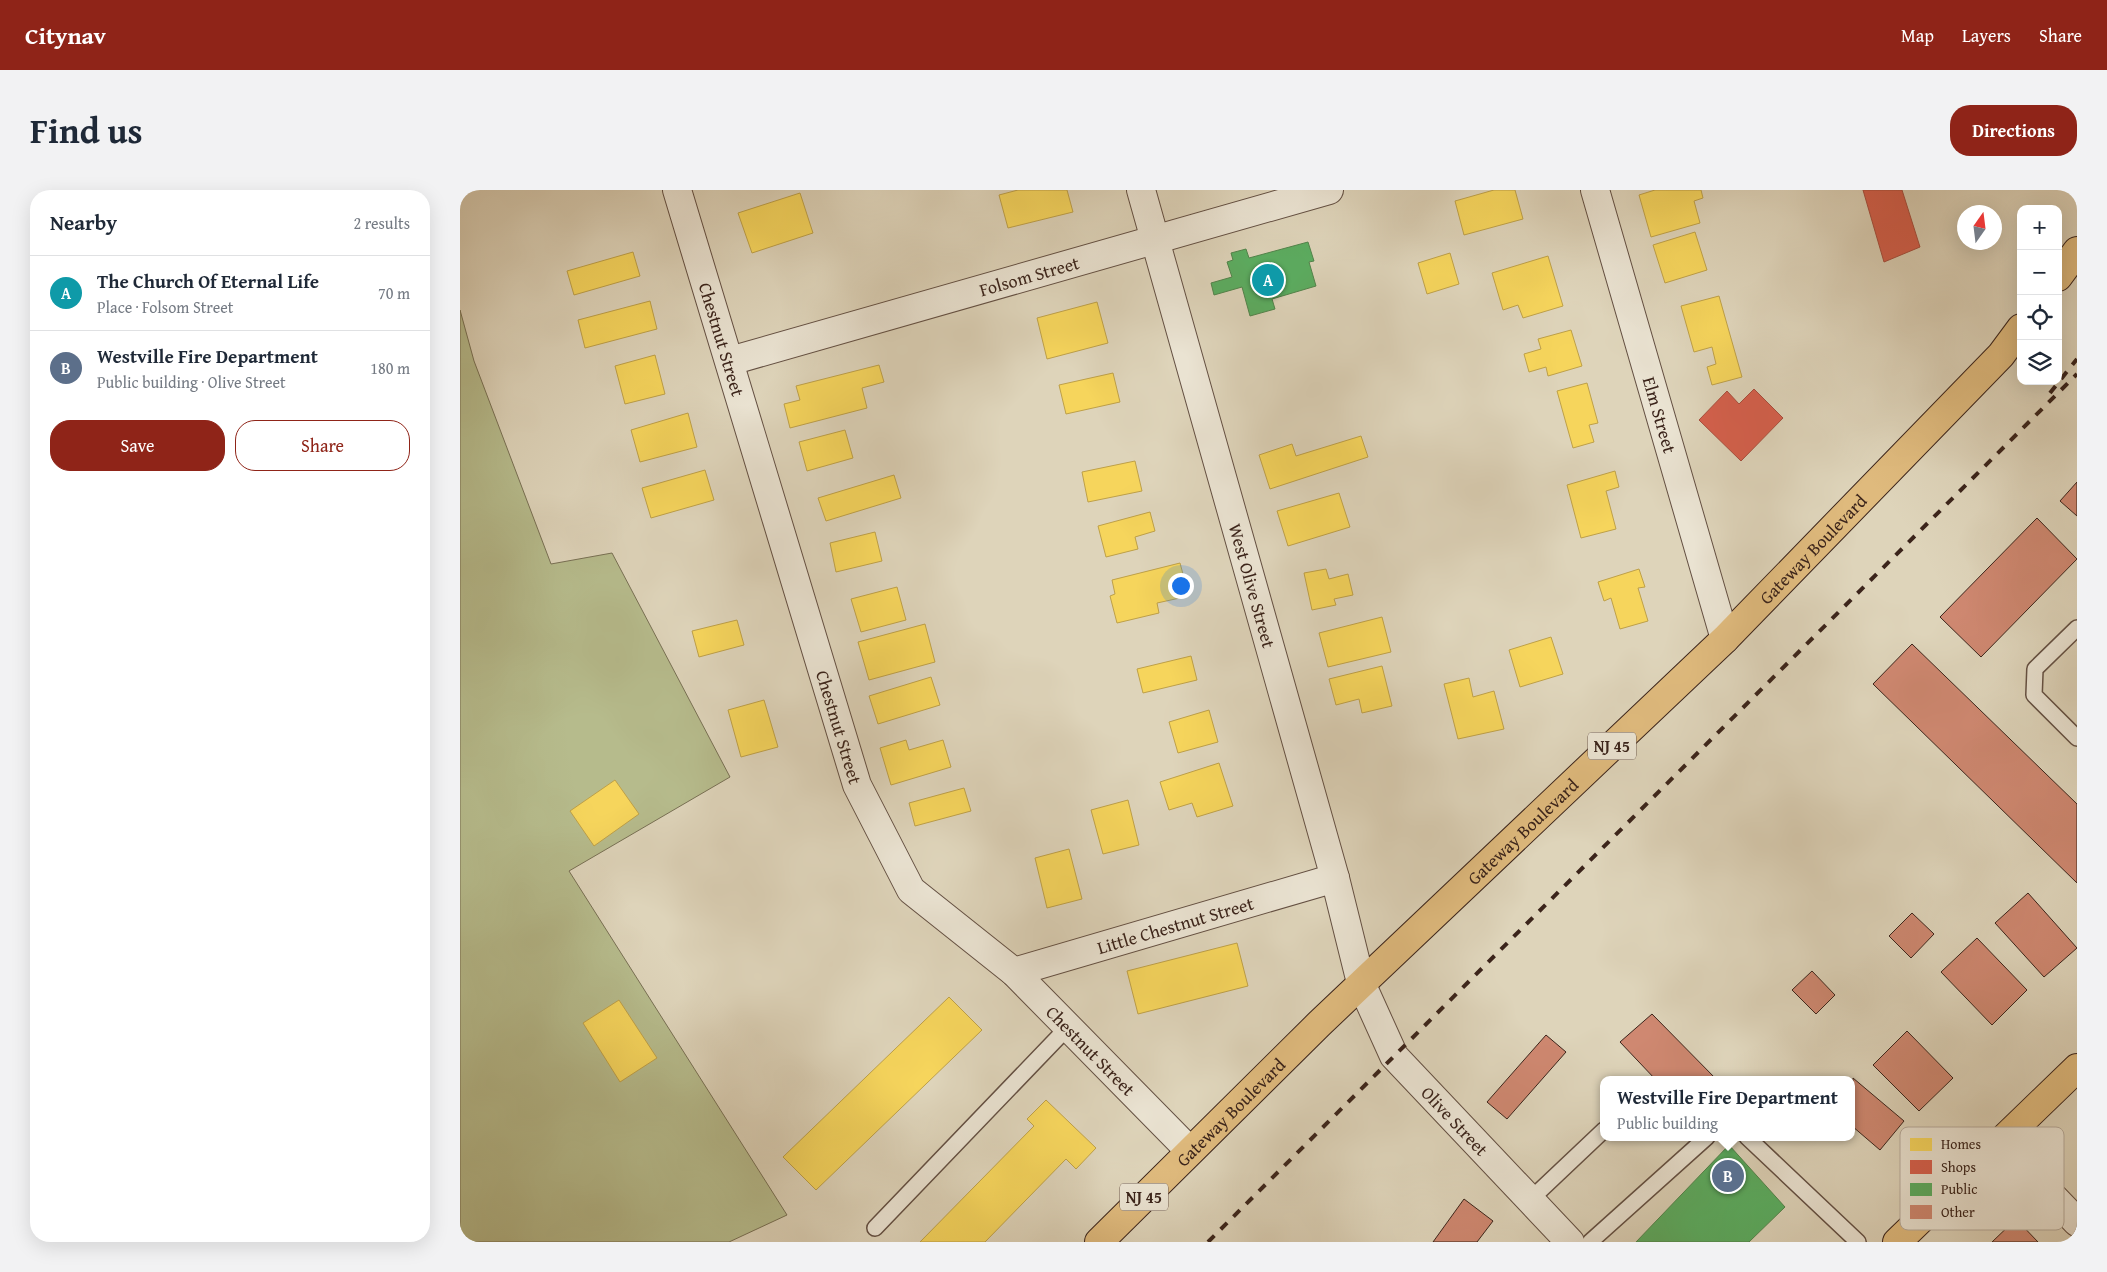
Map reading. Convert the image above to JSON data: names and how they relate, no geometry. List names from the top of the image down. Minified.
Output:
{"streets":{"main road":["Gateway Boulevard","NJ 45"],"street":["Folsom Street","Chestnut Street","Elm Street","West Olive Street","Little Chestnut Street","Olive Street"]},"crossings":[["Folsom Street","Chestnut Street"],["Folsom Street","West Olive Street"],["Chestnut Street","Gateway Boulevard"],["Chestnut Street","Little Chestnut Street"],["Elm Street","Gateway Boulevard"],["Gateway Boulevard","West Olive Street"],["Gateway Boulevard","Olive Street"],["West Olive Street","Little Chestnut Street"],["West Olive Street","Olive Street"]],"legend":["Homes","Shops","Public","Other"],"north":"top","page":{"header":"Citynav","nav":["Map","Layers","Share"],"title":"Find us","buttons":["Directions",["Save","Share"]],"heading":["Nearby","2 results"],"map_buttons":["+","−"],"list":[{"mark":"A","name":"The Church Of Eternal Life","note":"Place · Folsom Street","value":"70 m"},{"mark":"B","name":"Westville Fire Department","note":"Public building · Olive Street","value":"180 m"}],"pins":["A","B"],"popup":["Westville Fire Department","Public building"]}}
